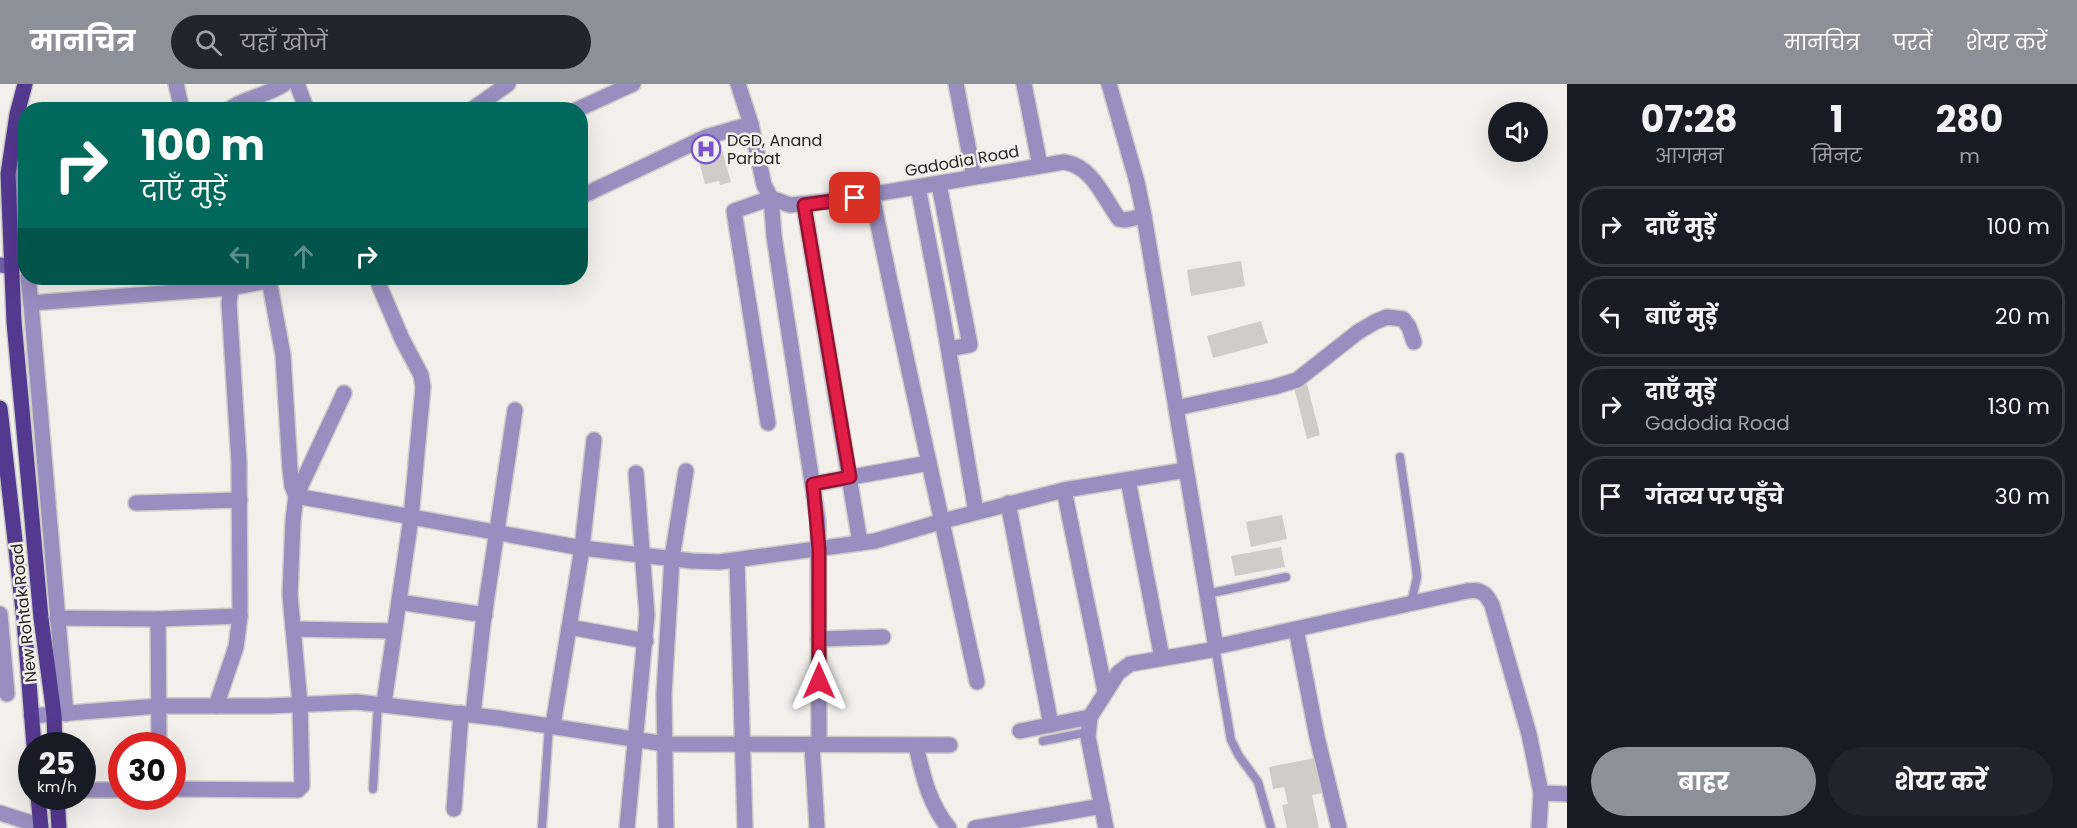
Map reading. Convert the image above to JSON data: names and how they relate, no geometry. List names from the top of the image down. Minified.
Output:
{"streets":{"main road":["New Rohtak Road"],"street":["Gadodia Road"]},"places":{"hospital":["DGD, Anand Parbat"]},"page":{"header":"मानचित्र","search":"यहाँ खोजें","nav":["मानचित्र","परतें","शेयर करें"],"eta":["07:28","आगमन","1","मिनट","280","m"],"turn":["100 m","दाएँ मुड़ें"],"list":[{"name":"दाएँ मुड़ें","value":"100 m"},{"name":"बाएँ मुड़ें","value":"20 m"},{"name":"दाएँ मुड़ें","note":"Gadodia Road","value":"130 m"},{"name":"गंतव्य पर पहुँचे","value":"30 m"}],"speed":"25 km/h","limit":"30","buttons":["बाहर","शेयर करें"]}}
